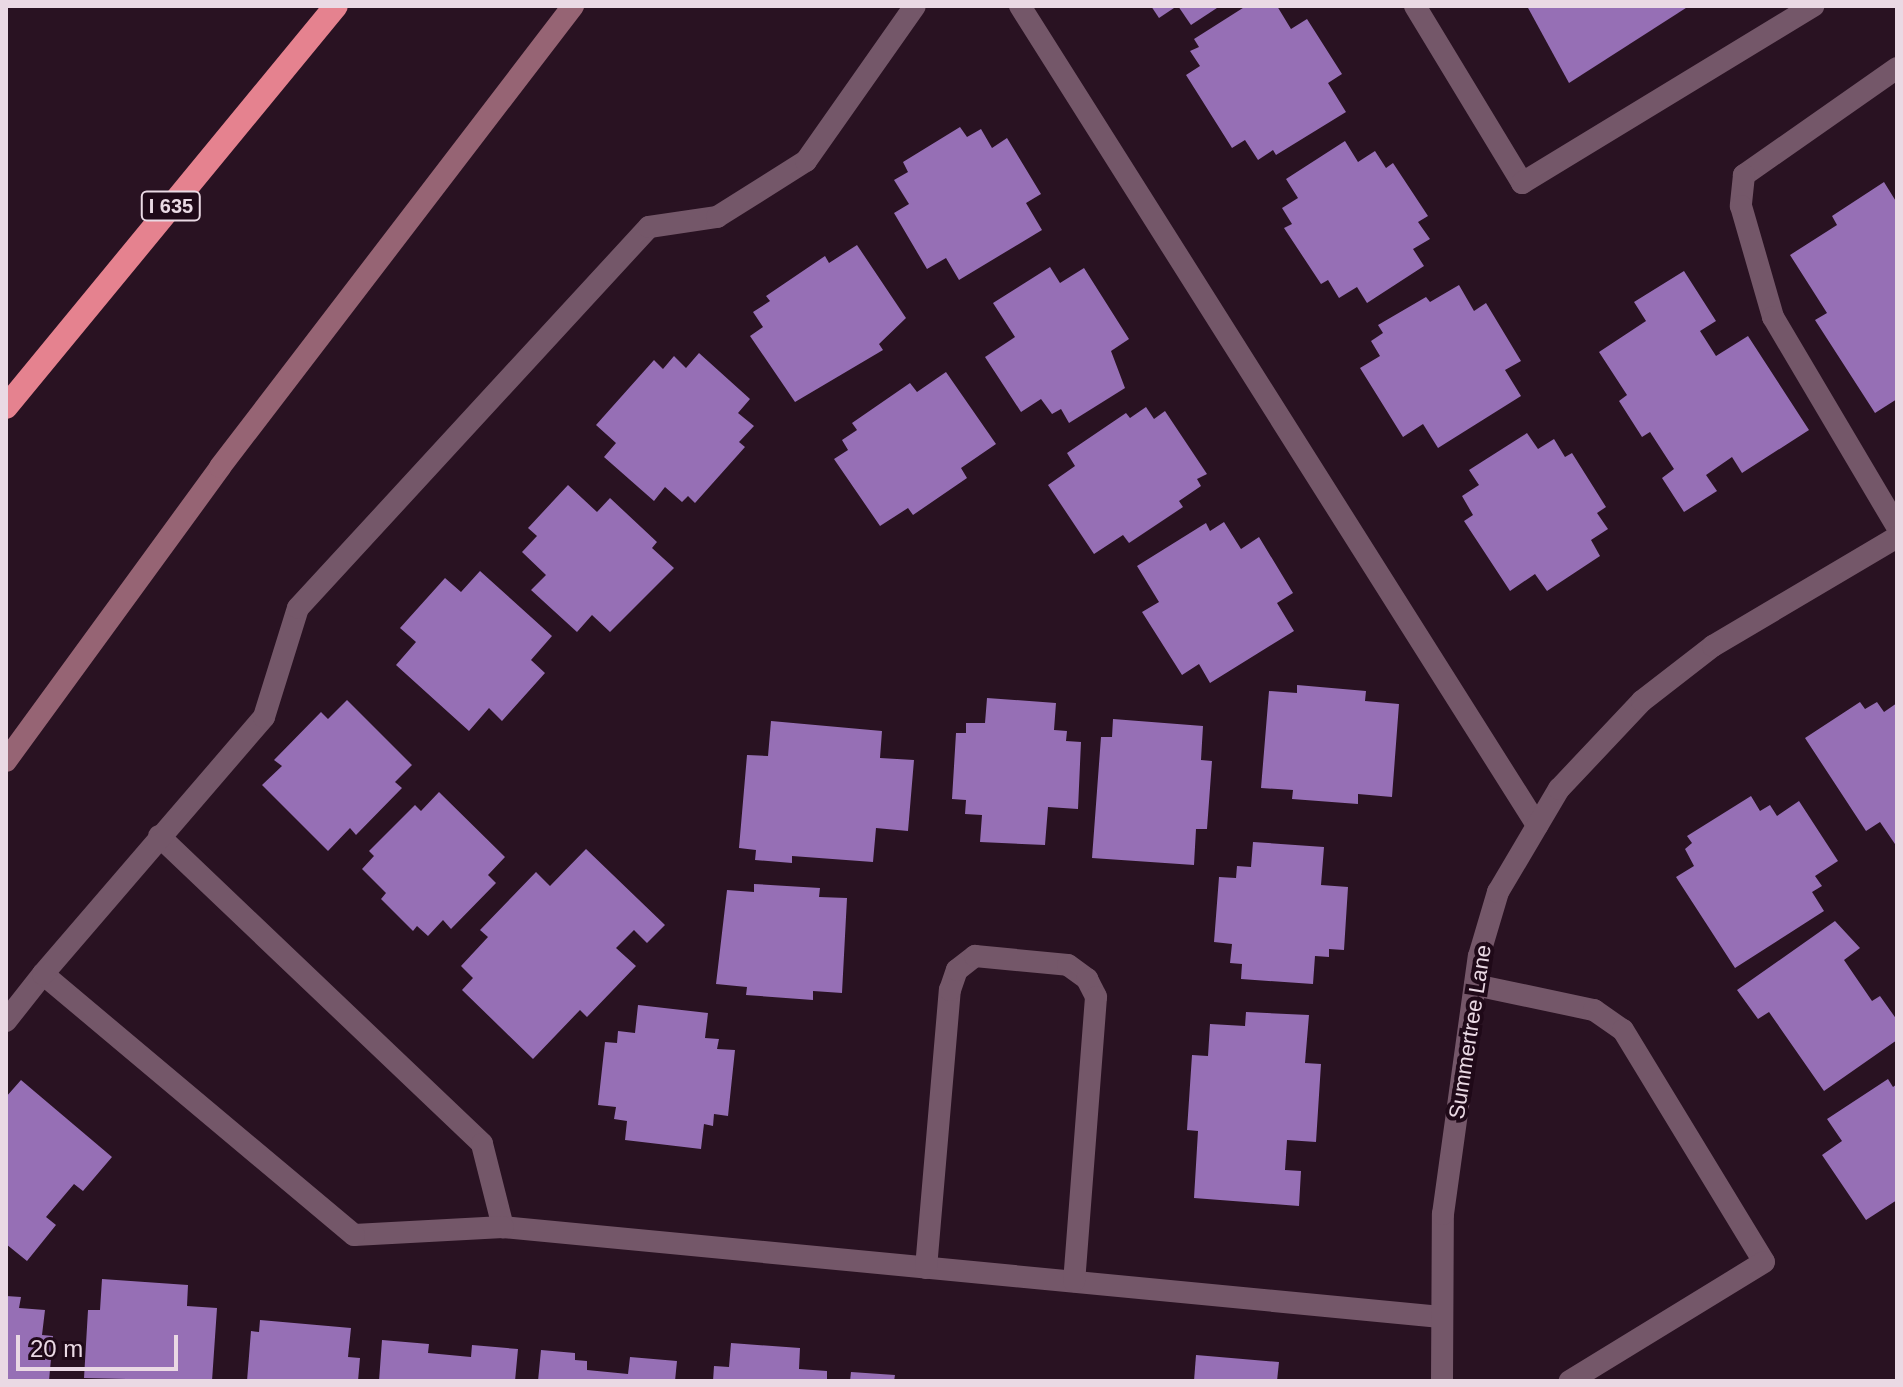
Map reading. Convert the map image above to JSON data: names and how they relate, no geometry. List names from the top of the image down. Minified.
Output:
{"streets":{"highway":["I 635"],"street":["Summertree Lane"]},"scale_bar":"20 m"}
